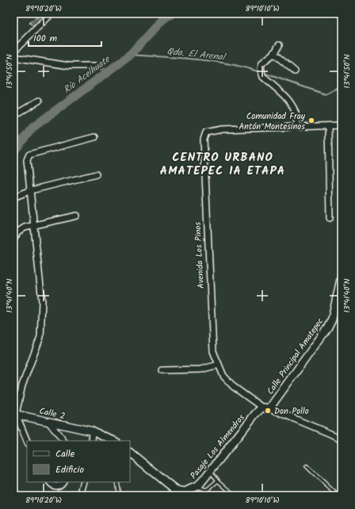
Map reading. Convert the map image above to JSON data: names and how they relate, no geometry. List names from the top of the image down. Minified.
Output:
{"streets":{"street":["Avenida Los Pinos","Calle Principal Amatepec","Calle 2","Pasaje Los Almendros"]},"crossings":[["Avenida Los Pinos","Calle Principal Amatepec"],["Avenida Los Pinos","Pasaje Los Almendros"],["Calle Principal Amatepec","Pasaje Los Almendros"]],"districts":["CENTRO URBANO AMATEPEC 1A ETAPA"],"water":["Qda. El Arenal","Río Acelhuate"],"places":["Comunidad Fray Antón Montesinos","Don Pollo"],"legend":["Calle","Edificio"],"scale_bar":"100 m","coordinates":["89°10'20\"W","89°10'10\"W","13°41'50\"N","13°41'40\"N"]}
